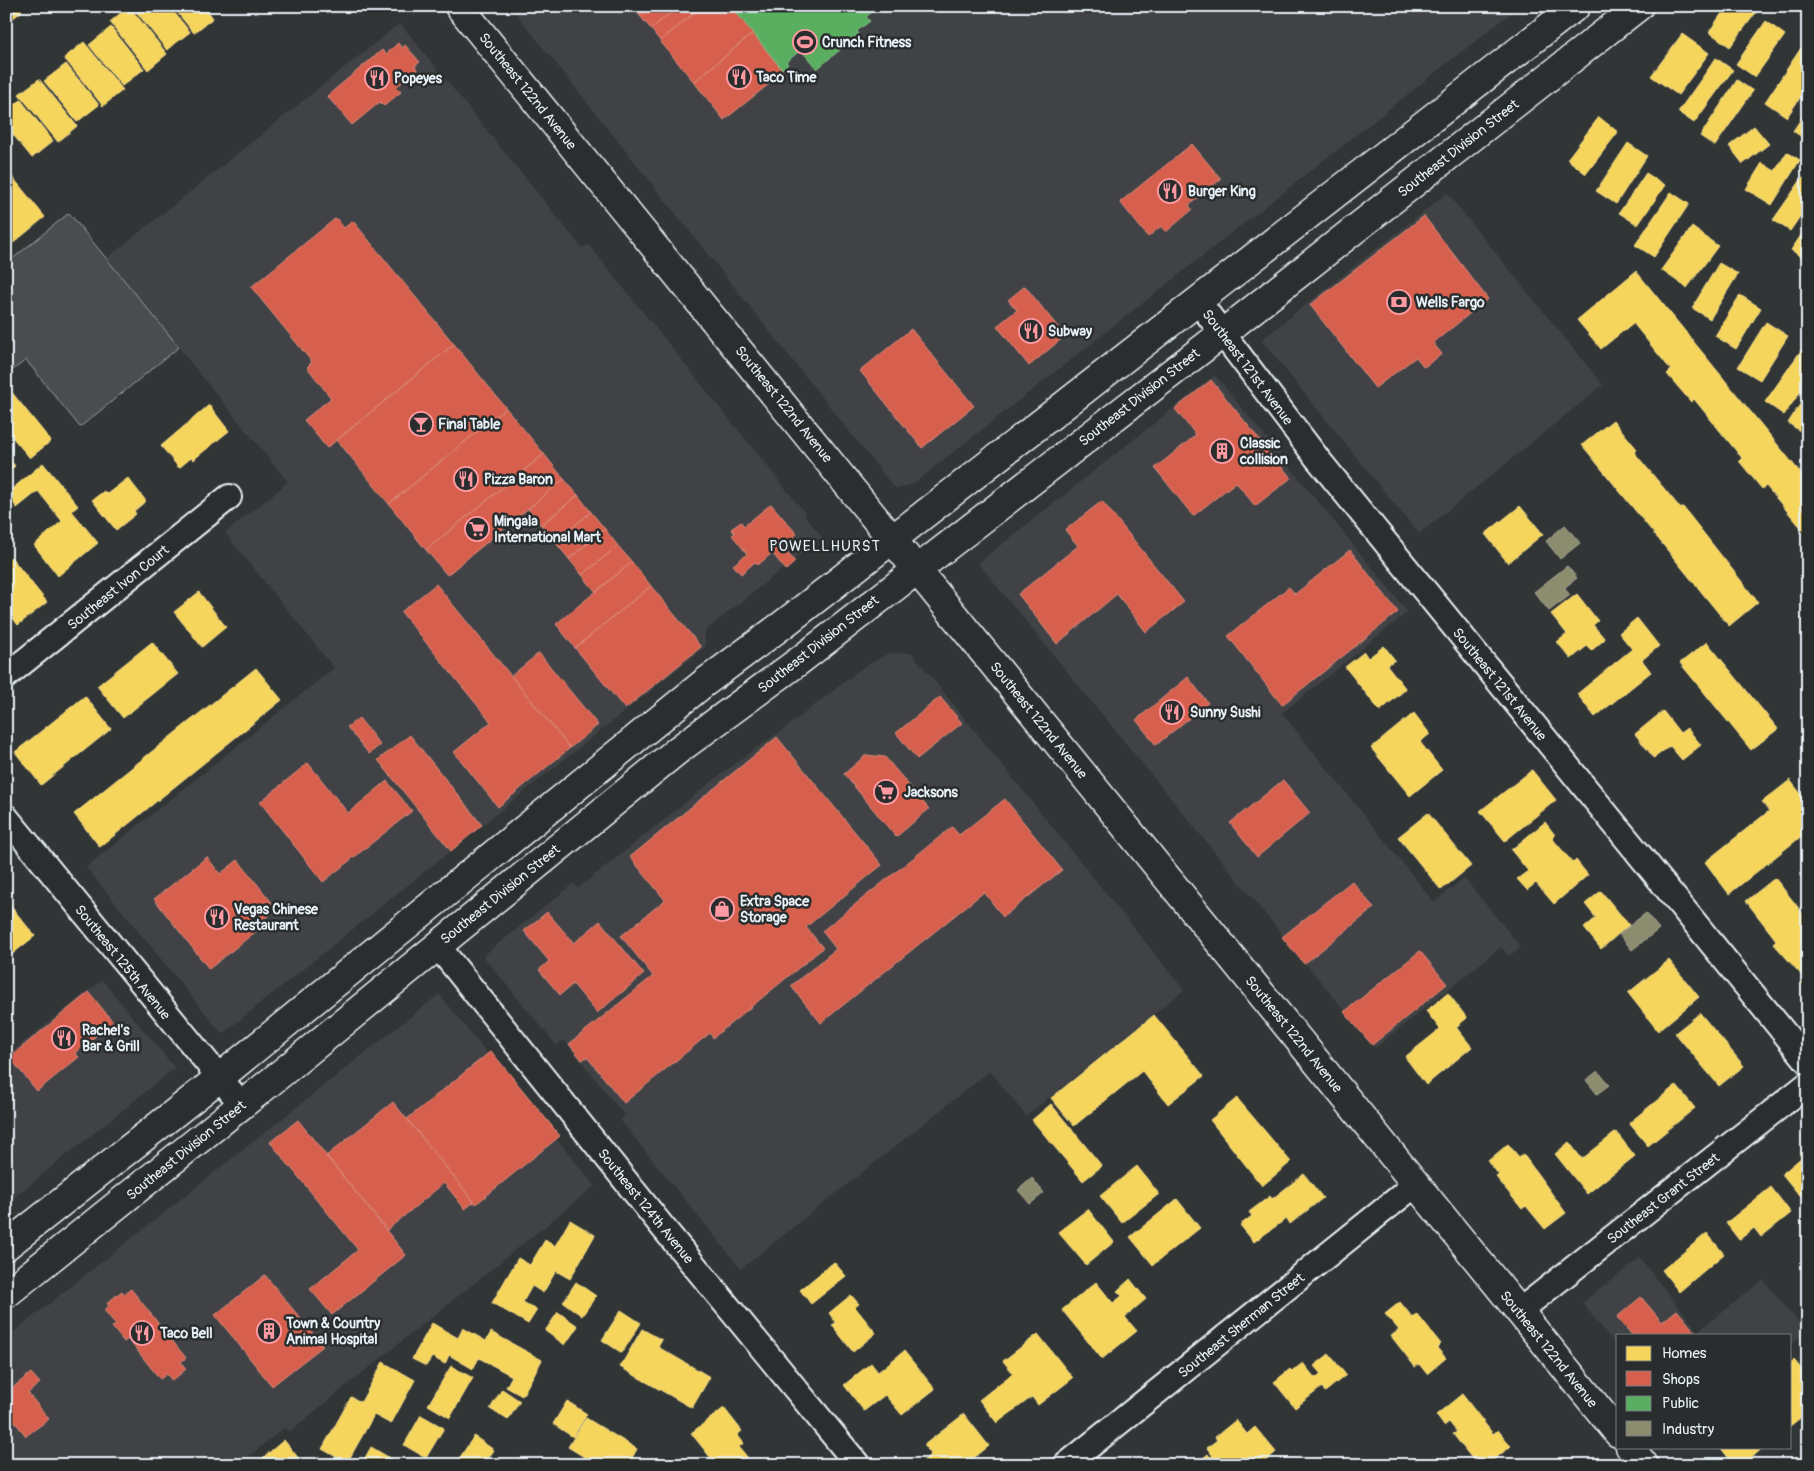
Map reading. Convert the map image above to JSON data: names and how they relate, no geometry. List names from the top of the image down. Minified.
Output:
{"streets":{"main road":["Southeast 122nd Avenue","Southeast Division Street"],"street":["Southeast 121st Avenue","Southeast Ivon Court","Southeast 125th Avenue","Southeast Grant Street","Southeast 124th Avenue","Southeast Sherman Street"]},"crossings":[["Southeast 122nd Avenue","Southeast Division Street"],["Southeast 122nd Avenue","Southeast Grant Street"],["Southeast 122nd Avenue","Southeast Sherman Street"],["Southeast Division Street","Southeast 121st Avenue"],["Southeast Division Street","Southeast 125th Avenue"],["Southeast Division Street","Southeast 124th Avenue"]],"districts":["POWELLHURST"],"places":{"sports":["Crunch Fitness"],"restaurant":["Taco Time","Popeyes","Burger King","Subway","Pizza Baron","Sunny Sushi","Vegas Chinese Restaurant","Rachel's Bar & Grill","Taco Bell"],"bank":["Wells Fargo"],"bar":["Final Table"],"building":["Classic collision","Town & Country Animal Hospital"],"supermarket":["Mingala International Mart","Jacksons"],"shop":["Extra Space Storage"]},"legend":["Homes","Shops","Public","Industry"]}
